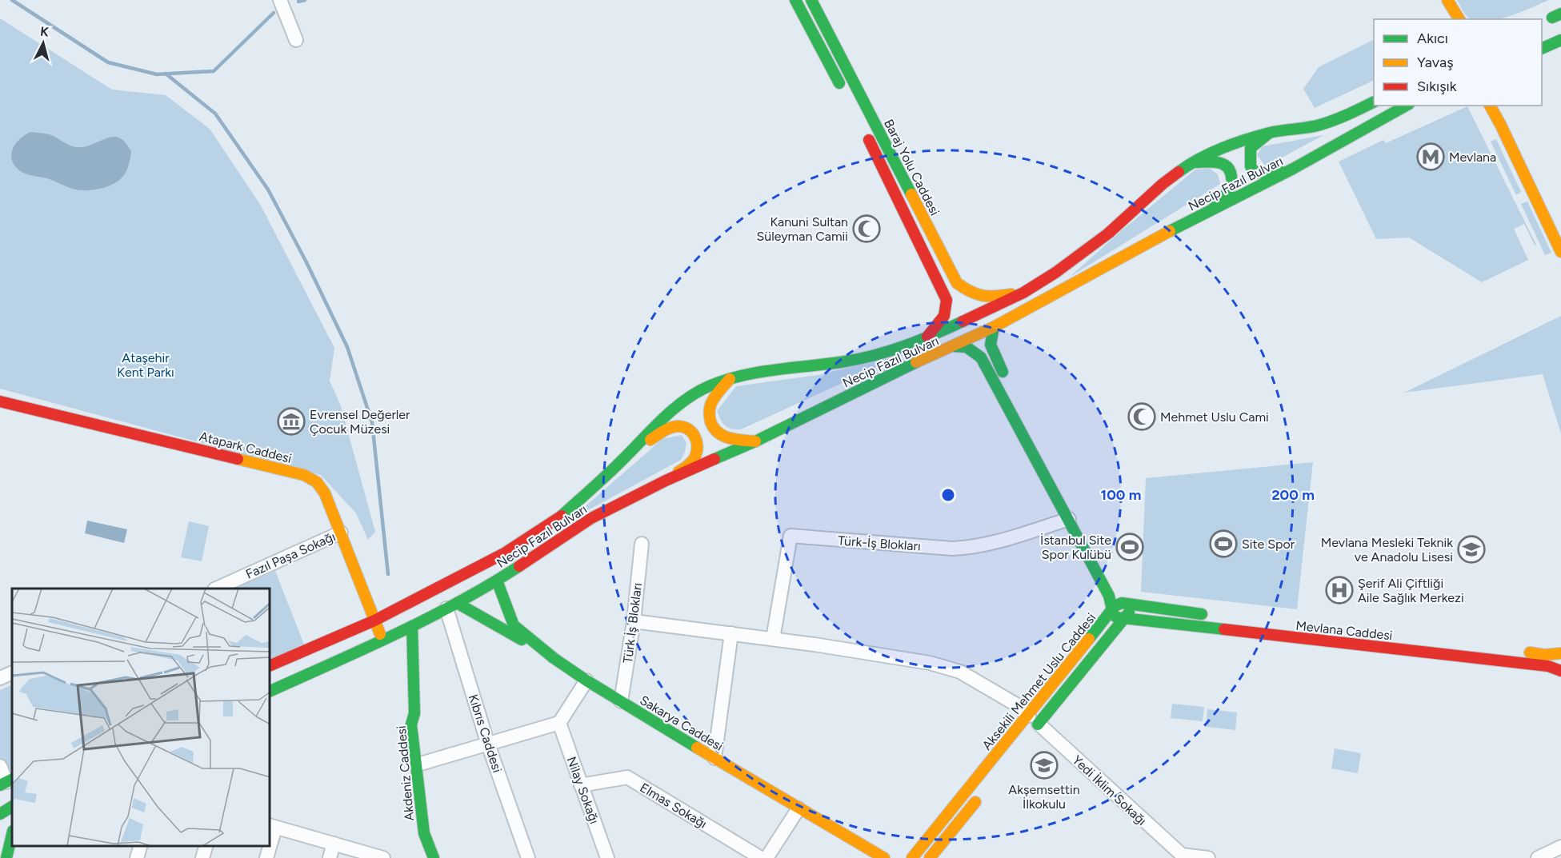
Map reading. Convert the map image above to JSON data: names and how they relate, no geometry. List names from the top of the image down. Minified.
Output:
{"streets":{"main road":["Baraj Yolu Caddesi","Necip Fazıl Bulvarı","Atapark Caddesi","Mevlana Caddesi","Aksekili Mehmet Uslu Caddesi","Sakarya Caddesi","Akdeniz Caddesi"],"street":["Türk-İş Blokları","Fazıl Paşa Sokağı","Türk İş Blokları","Kıbrıs Caddesi","Nilay Sokağı","Yedi İklim Sokağı","Elmas Sokağı"]},"crossings":[["Baraj Yolu Caddesi","Necip Fazıl Bulvarı"],["Necip Fazıl Bulvarı","Atapark Caddesi"],["Necip Fazıl Bulvarı","Aksekili Mehmet Uslu Caddesi"],["Necip Fazıl Bulvarı","Sakarya Caddesi"],["Necip Fazıl Bulvarı","Kıbrıs Caddesi"],["Necip Fazıl Bulvarı","Akdeniz Caddesi"],["Atapark Caddesi","Fazıl Paşa Sokağı"],["Türk-İş Blokları","Aksekili Mehmet Uslu Caddesi"],["Türk İş Blokları","Sakarya Caddesi"],["Mevlana Caddesi","Aksekili Mehmet Uslu Caddesi"],["Aksekili Mehmet Uslu Caddesi","Yedi İklim Sokağı"],["Nilay Sokağı","Elmas Sokağı"]],"parks":["Ataşehir Kent Parkı"],"places":{"metro station":["Mevlana"],"mosque":["Kanuni Sultan Süleyman Camii","Mehmet Uslu Cami"],"museum":["Evrensel Değerler Çocuk Müzesi"],"sports":["Site Spor","İstanbul Site Spor Kulübü"],"school or university":["Mevlana Mesleki Teknik ve Anadolu Lisesi","Akşemsettin İlkokulu"],"hospital":["Şerif Ali Çiftliği Aile Sağlık Merkezi"]},"legend":["Akıcı","Yavaş","Sıkışık"],"north":"top","rings":["100 m","200 m"]}
